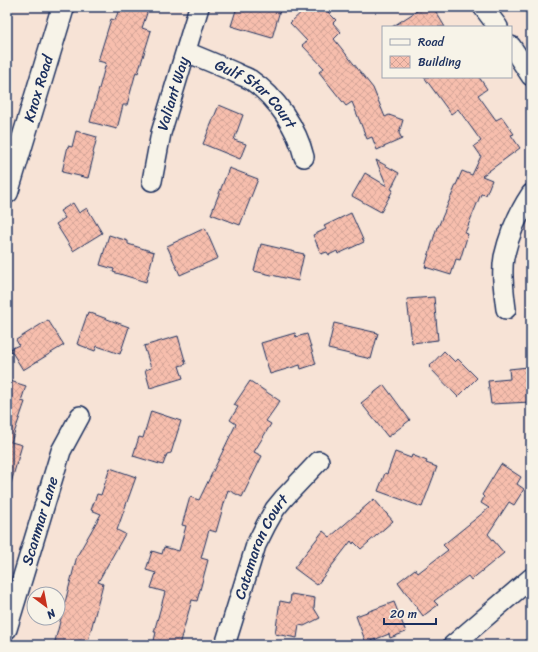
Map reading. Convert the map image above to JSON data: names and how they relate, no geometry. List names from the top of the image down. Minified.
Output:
{"streets":{"street":["Knox Road","Valiant Way","Gulf Star Court","Scanmar Lane","Catamaran Court"]},"crossings":[["Valiant Way","Gulf Star Court"]],"legend":["Road","Building"],"scale_bar":"20 m","north":"bottom right"}
